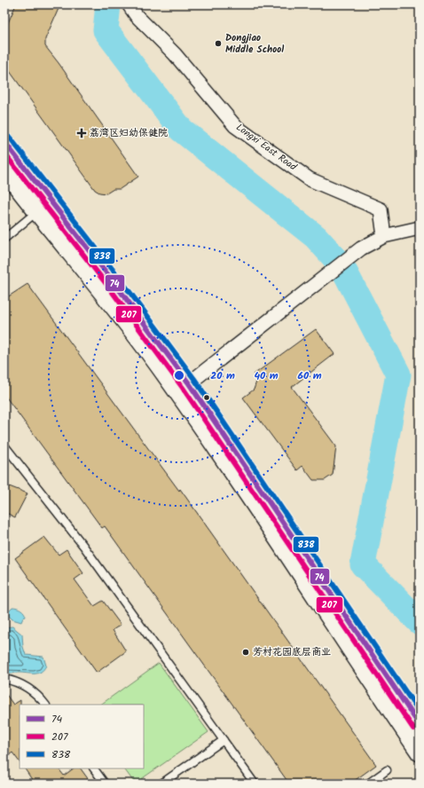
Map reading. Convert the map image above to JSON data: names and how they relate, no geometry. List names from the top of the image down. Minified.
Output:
{"streets":{"street":["Longxi East Road"]},"places":{"other":["Dongjiao Middle School","芳村花园底层商业"],"health":["荔湾区妇幼保健院"]},"lines":["transit line 838","transit line 74","transit line 207"],"legend":["74","207","838"],"rings":["20 m","40 m","60 m"]}
